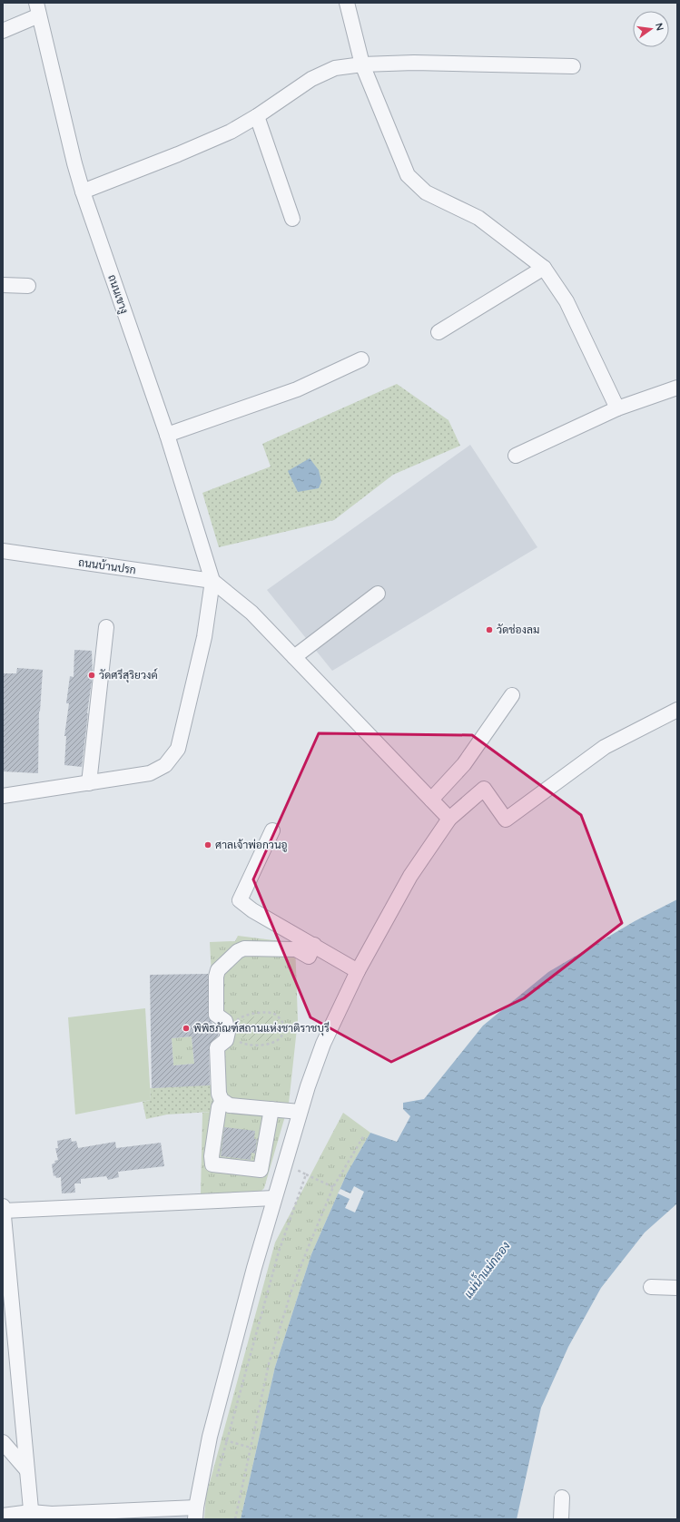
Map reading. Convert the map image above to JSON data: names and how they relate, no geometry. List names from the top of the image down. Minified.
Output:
{"streets":{"street":["ถนนเขางู","ถนนบ้านปรก"]},"crossings":[["ถนนเขางู","ถนนบ้านปรก"]],"water":["แม่น้ำแม่กลอง"],"places":["วัดช่องลม","วัดศรีสุริยวงค์","ศาลเจ้าพ่อกวนอู","พิพิธภัณฑ์สถานแห่งชาติราชบุรี"],"north":"right"}
